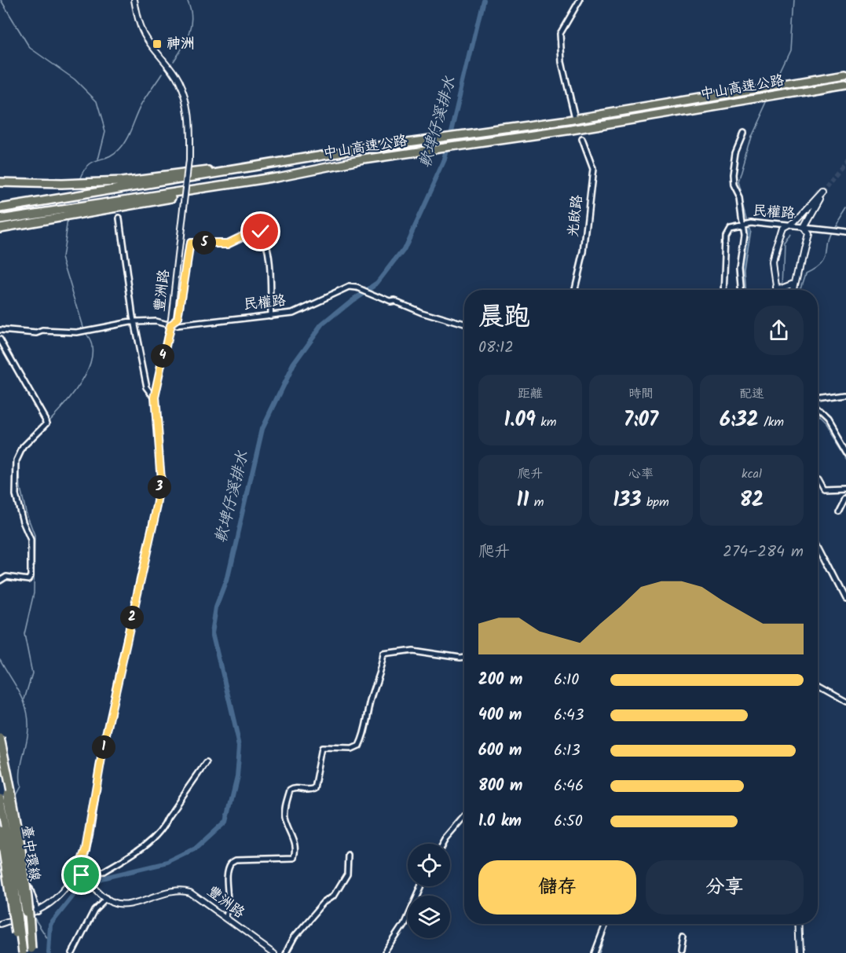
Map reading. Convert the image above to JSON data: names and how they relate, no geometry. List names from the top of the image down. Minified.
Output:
{"streets":{"highway":["中山高速公路","臺中環線"],"street":["民權路","光啟路","豐洲路"]},"crossings":[["民權路","豐洲路"]],"water":["軟埤仔溪排水"],"places":{"transit":["神洲"]},"page":{"pins":["5","4","3","2","1"],"heading":["晨跑","08:12"],"stats":[["距離","1.09 km"],["時間","7:07"],["配速","6:32 /km"],["爬升","11 m"],["心率","133 bpm"],["kcal","82"]],"chart":["爬升","274–284 m"],"list":[{"name":"200 m","note":"6:10"},{"name":"400 m","note":"6:43"},{"name":"600 m","note":"6:13"},{"name":"800 m","note":"6:46"},{"name":"1.0 km","note":"6:50"}],"buttons":["儲存","分享"]}}
